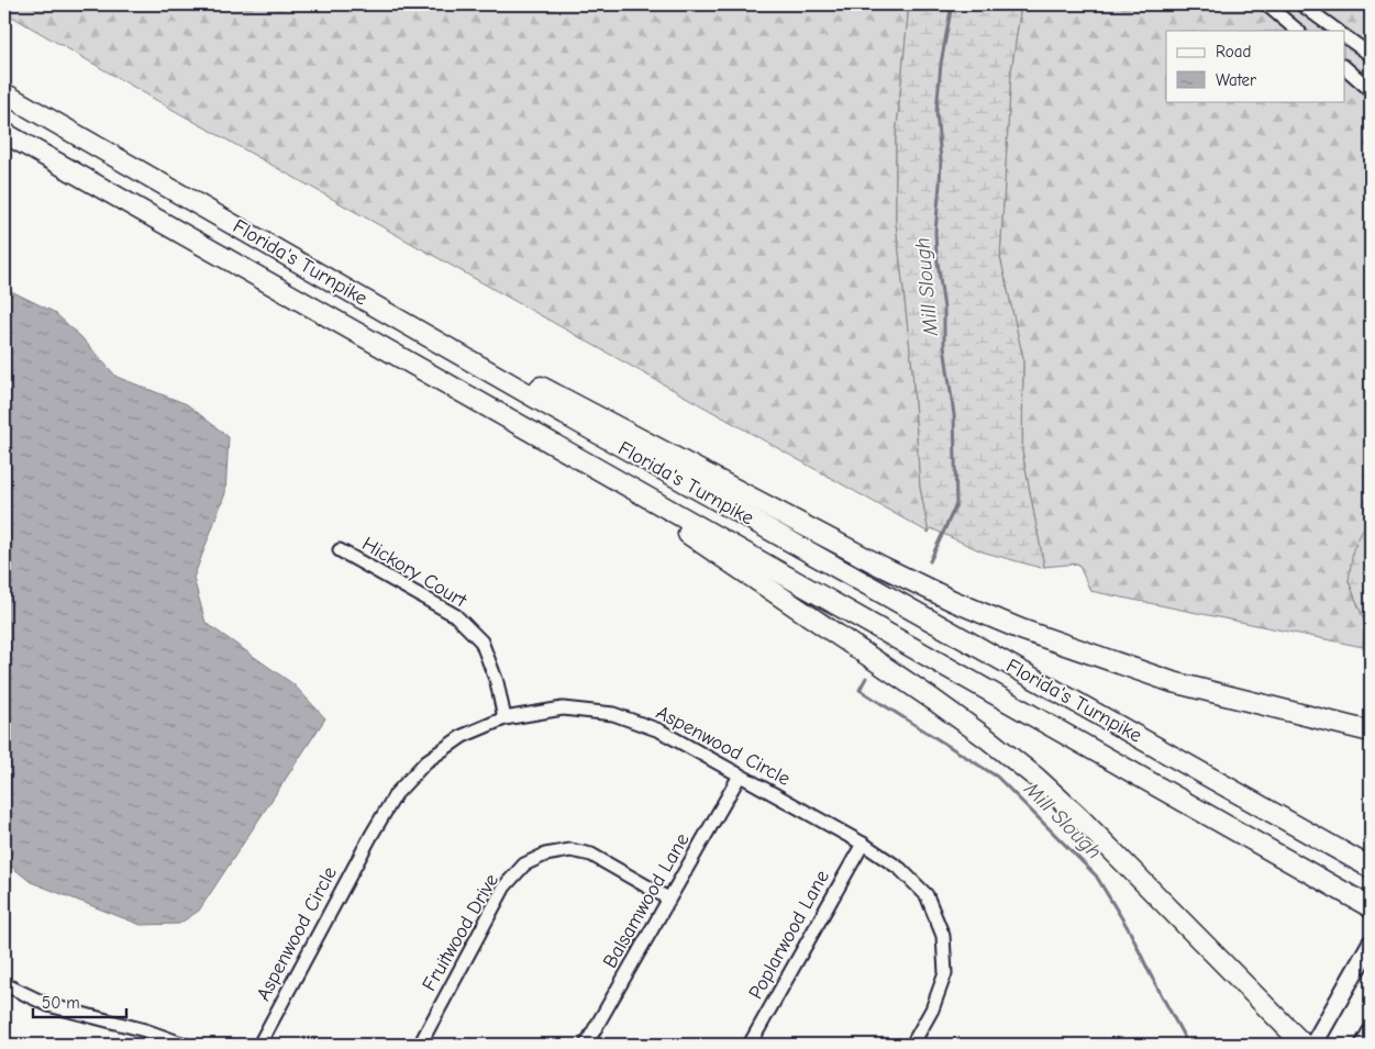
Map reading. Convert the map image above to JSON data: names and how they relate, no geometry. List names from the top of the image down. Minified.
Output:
{"streets":{"highway":["Florida's Turnpike"],"street":["Hickory Court","Aspenwood Circle","Balsamwood Lane","Fruitwood Drive","Poplarwood Lane"]},"crossings":[["Hickory Court","Aspenwood Circle"],["Aspenwood Circle","Balsamwood Lane"],["Aspenwood Circle","Poplarwood Lane"],["Balsamwood Lane","Fruitwood Drive"]],"water":["Mill Slough"],"legend":["Road","Water"],"scale_bar":"50 m"}
